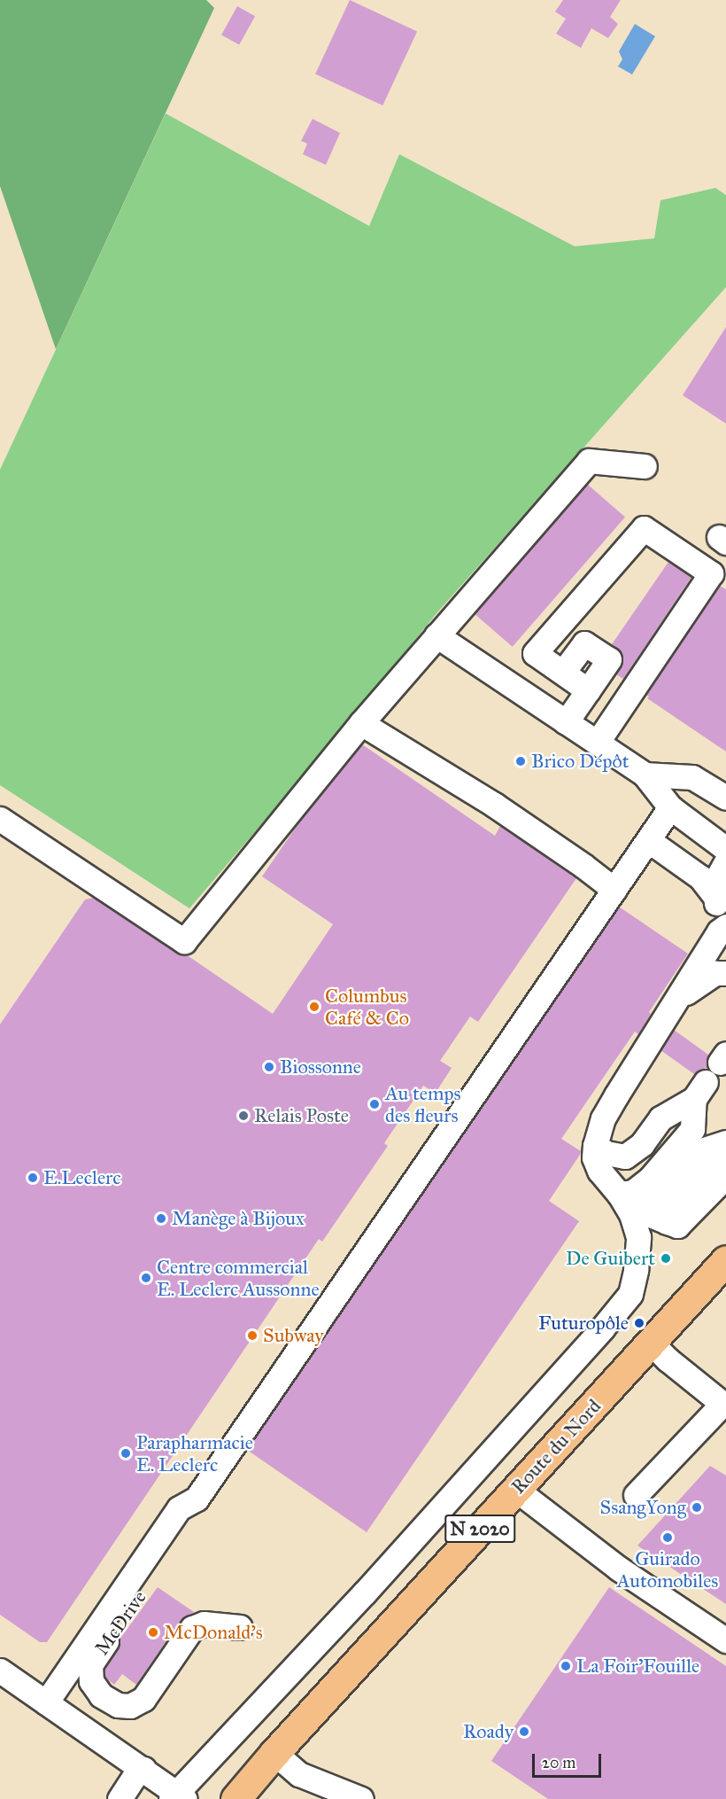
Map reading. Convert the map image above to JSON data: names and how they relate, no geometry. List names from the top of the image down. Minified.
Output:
{"streets":{"main road":["Route du Nord","N 2020"],"street":["McDrive"]},"places":["Brico Dépôt","Columbus Café & Co","Biossonne","Au temps des fleurs","Relais Poste","E.Leclerc","Manège à Bijoux","De Guibert","Centre commercial E. Leclerc Aussonne","Futuropôle","Subway","Parapharmacie E. Leclerc","SsangYong","Guirado Automobiles","McDonald's","La Foir'Fouille","Roady"],"scale_bar":"20 m"}
